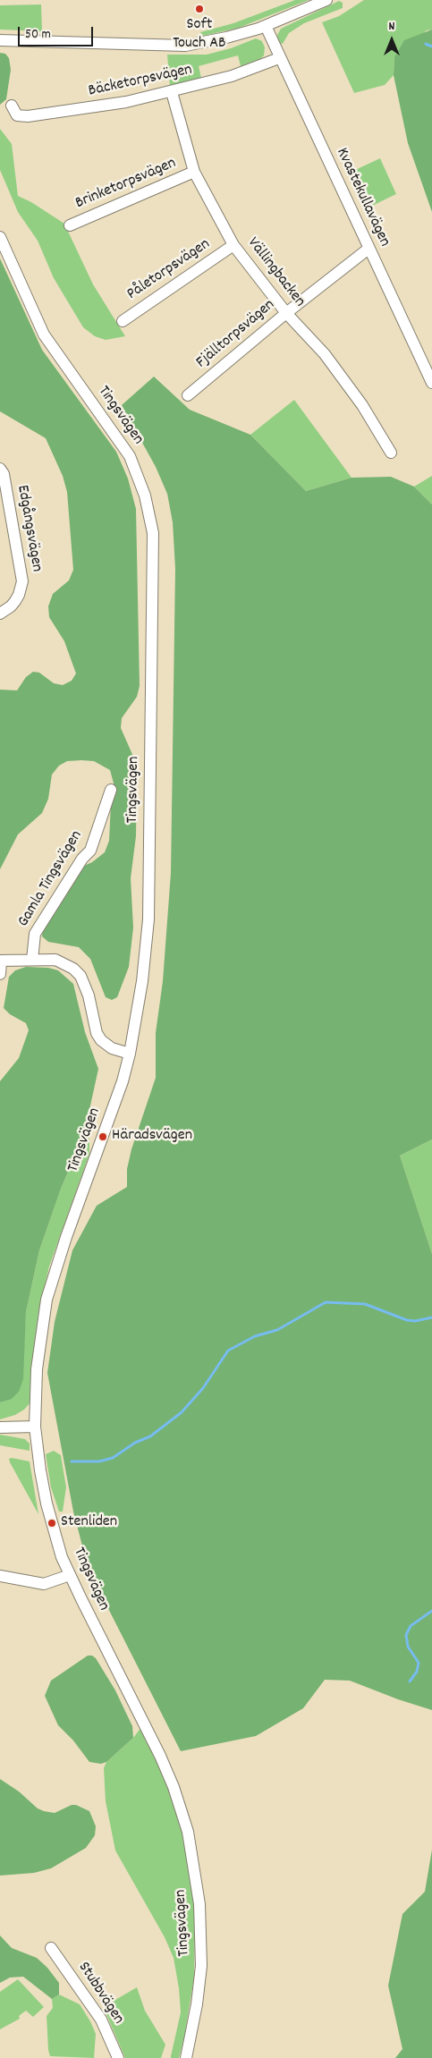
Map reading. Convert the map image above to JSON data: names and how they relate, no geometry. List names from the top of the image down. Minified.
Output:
{"streets":{"street":["Bäcketorpsvägen","Brinketorpsvägen","Kvastekullavägen","Påletorpsvägen","Vällingbacken","Fjälltorpsvägen","Tingsvägen","Edgångsvägen","Gamla Tingsvägen","Stubbvägen"]},"crossings":[["Bäcketorpsvägen","Kvastekullavägen"],["Bäcketorpsvägen","Vällingbacken"],["Brinketorpsvägen","Vällingbacken"],["Kvastekullavägen","Fjälltorpsvägen"],["Påletorpsvägen","Vällingbacken"],["Vällingbacken","Fjälltorpsvägen"]],"places":["Soft Touch AB","Häradsvägen","Stenliden"],"scale_bar":"50 m","north":"top"}
